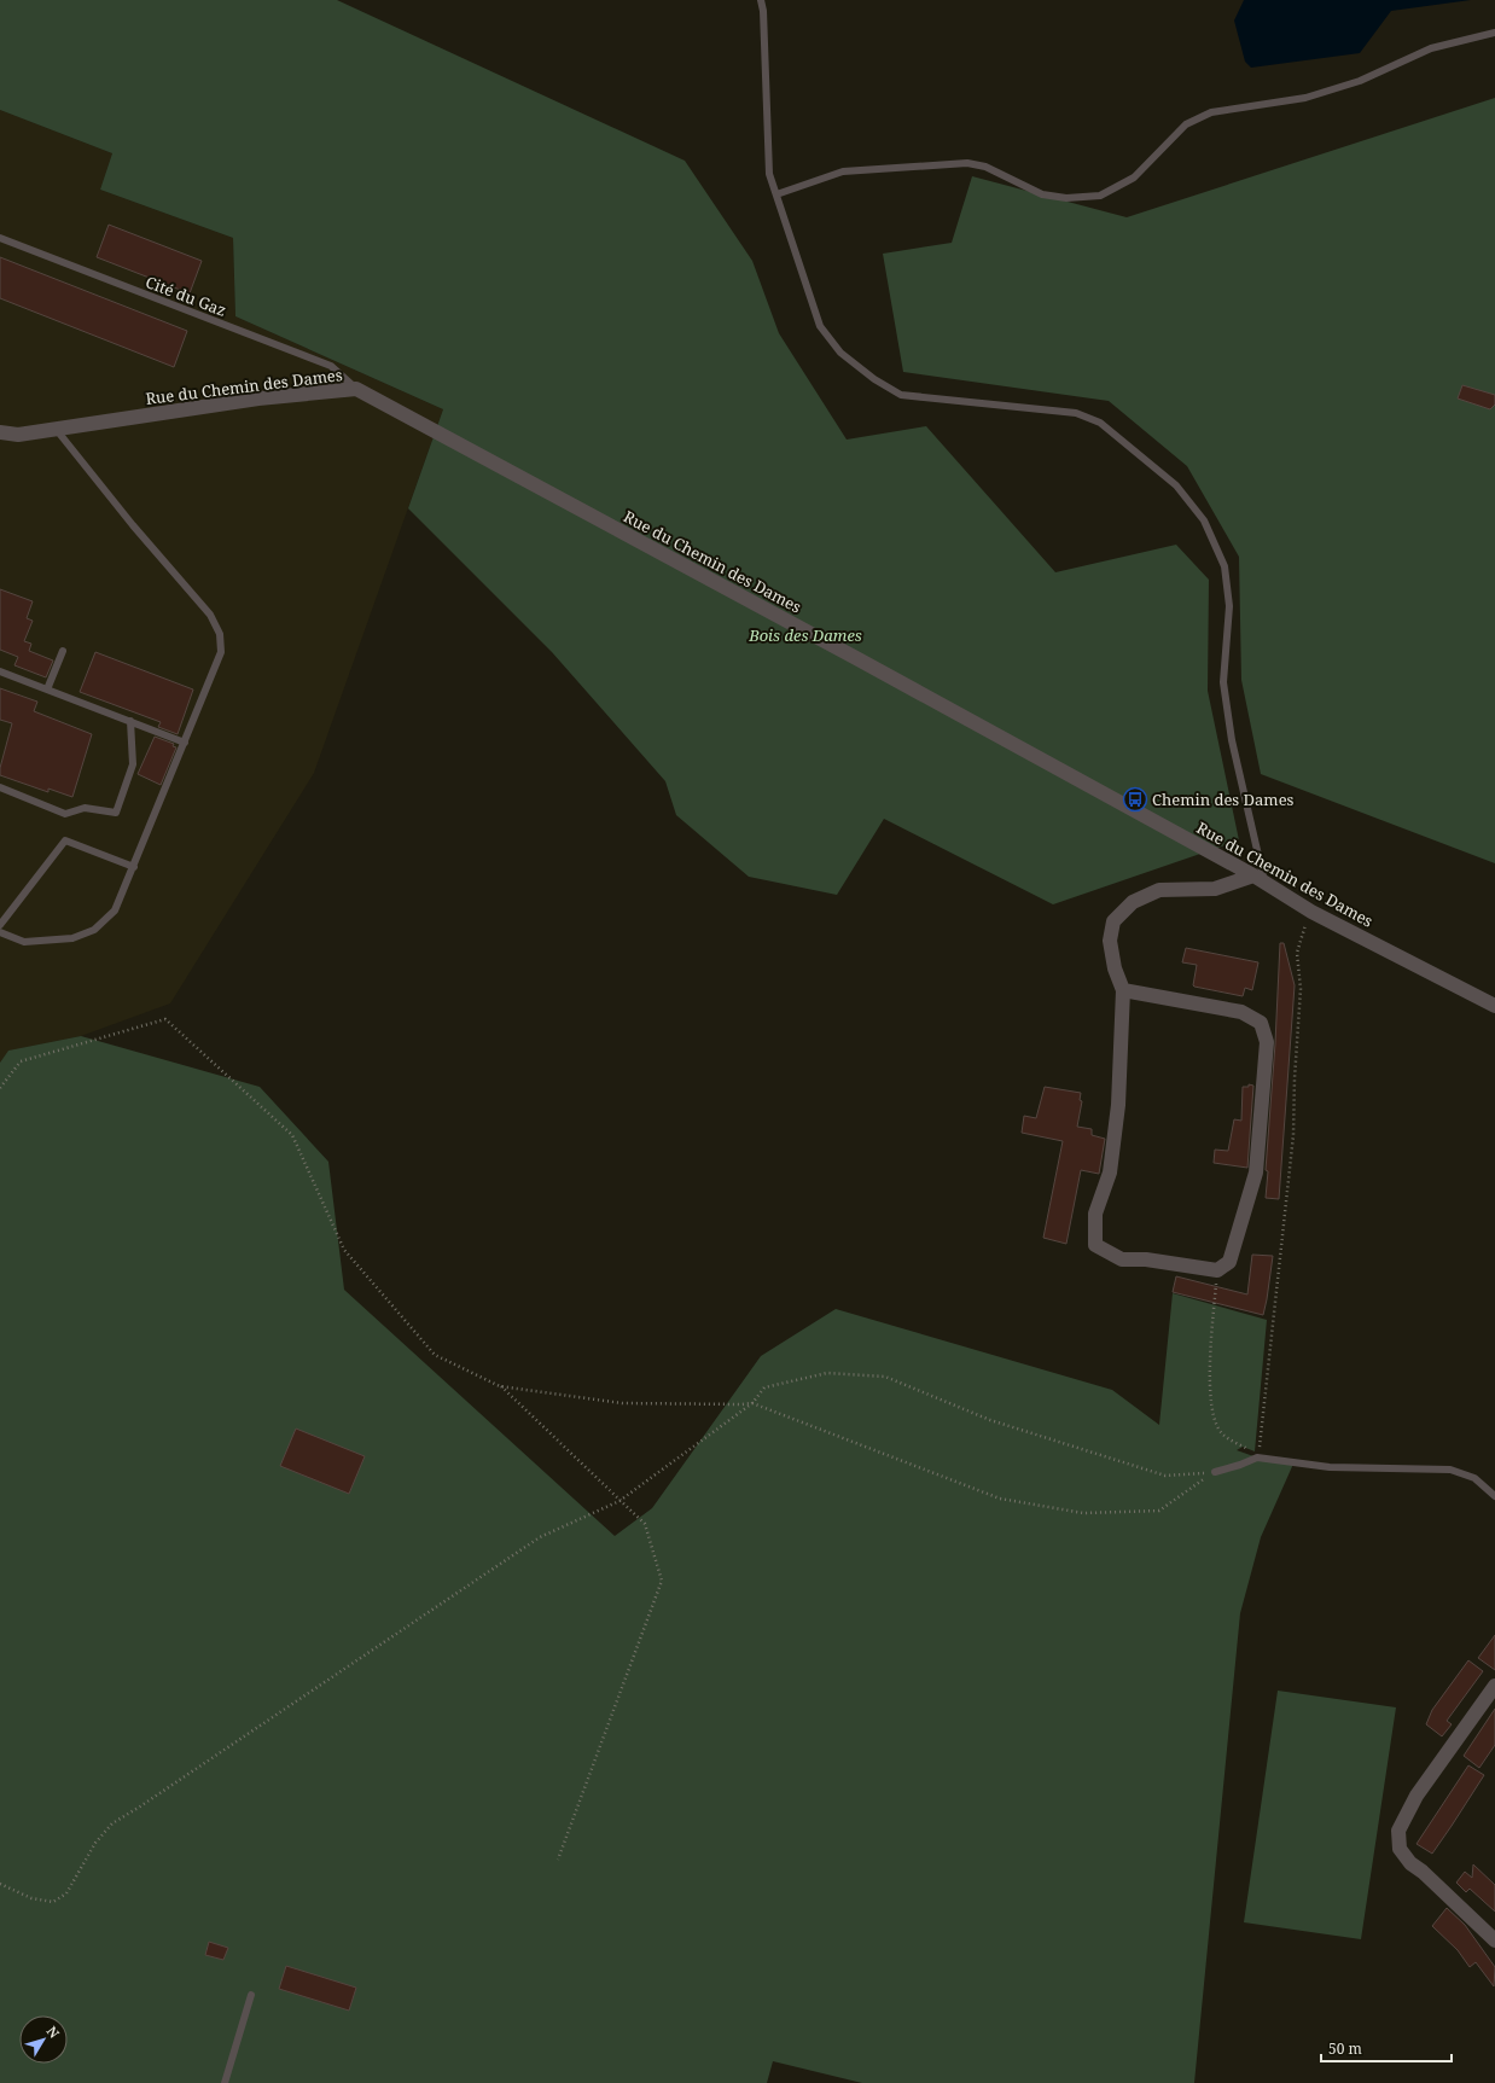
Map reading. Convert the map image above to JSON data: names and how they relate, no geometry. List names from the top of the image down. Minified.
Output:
{"streets":{"street":["Rue du Chemin des Dames"],"lane":["Cité du Gaz"]},"crossings":[["Cité du Gaz","Rue du Chemin des Dames"]],"parks":["Bois des Dames"],"places":{"bus stop":["Chemin des Dames"]},"scale_bar":"50 m","north":"top right"}
